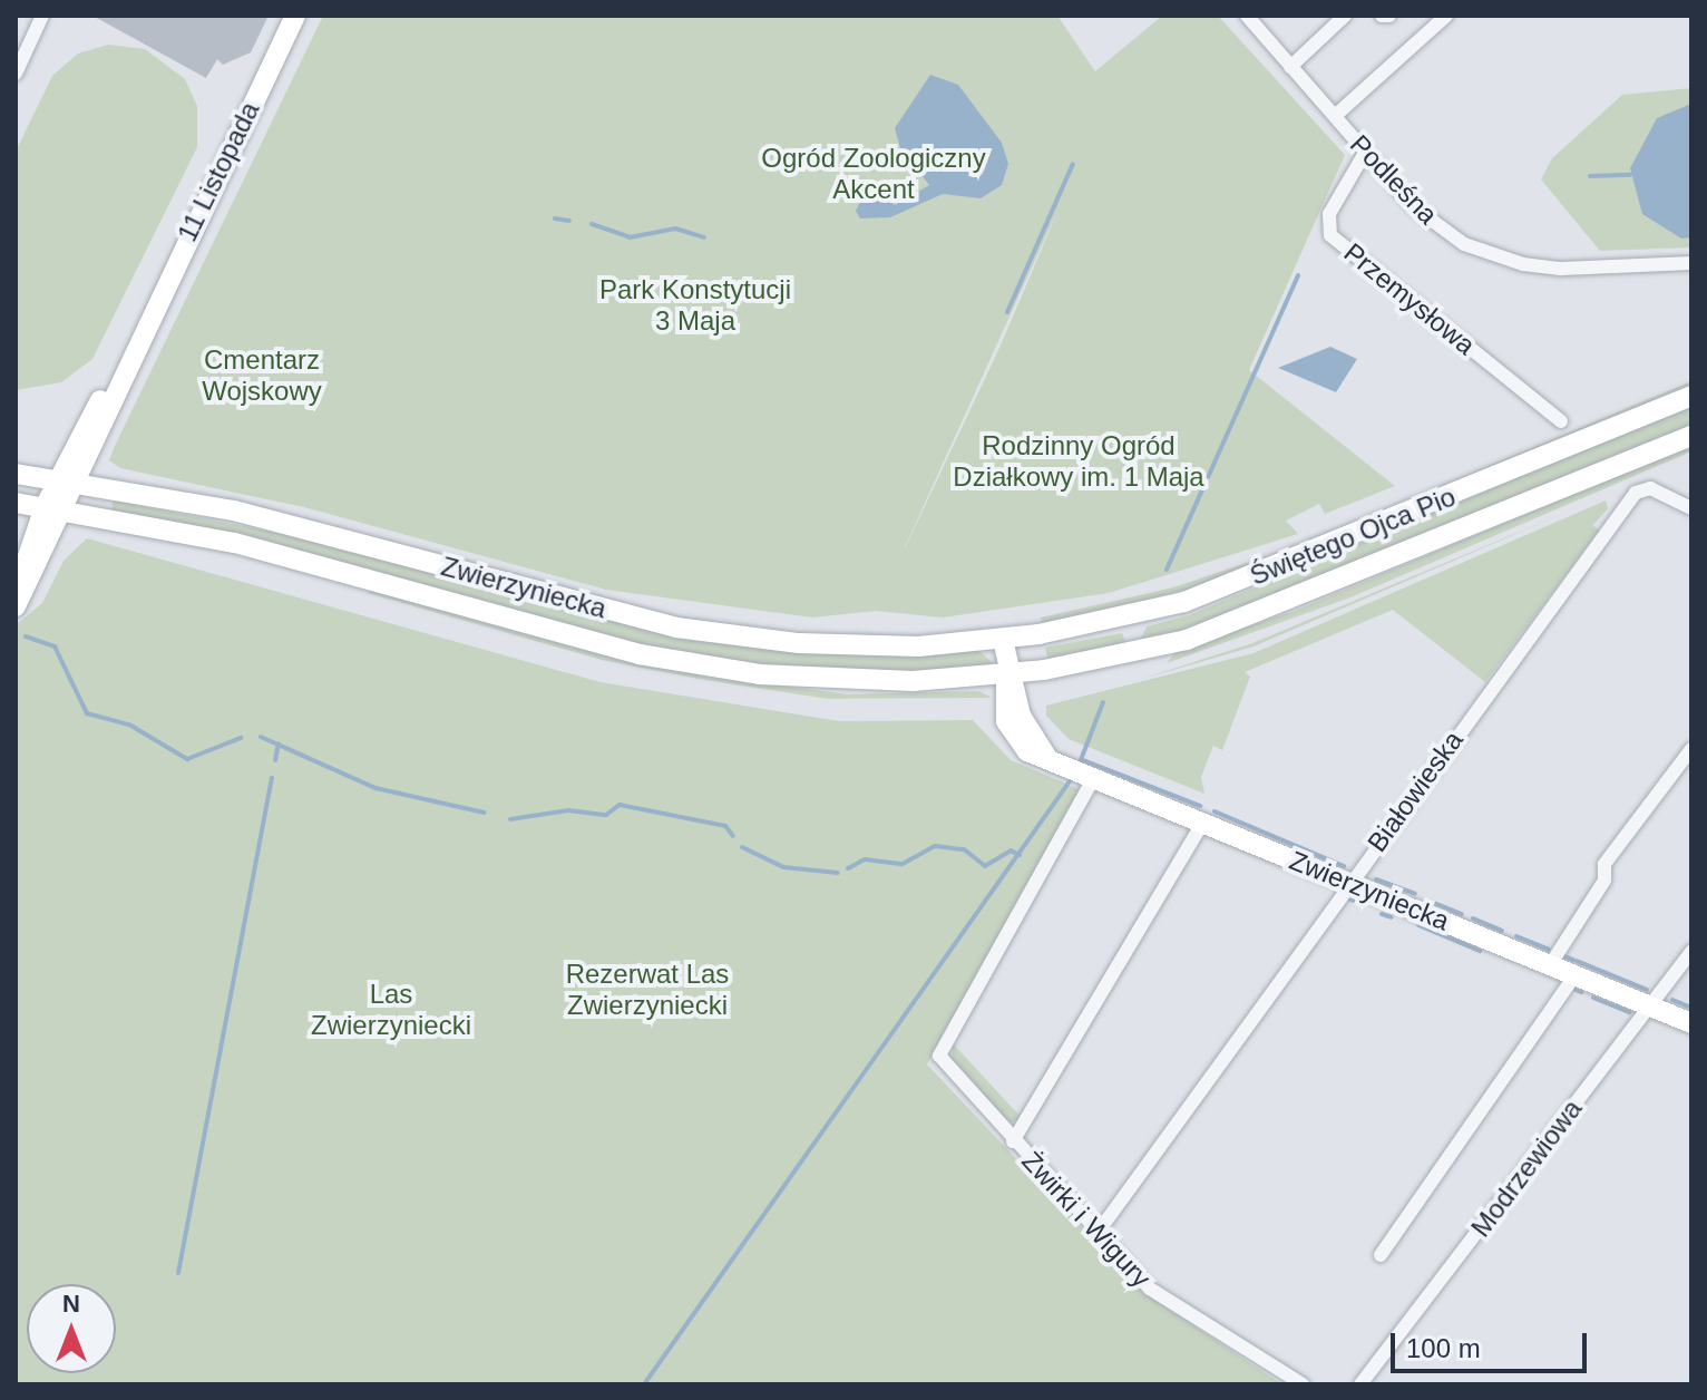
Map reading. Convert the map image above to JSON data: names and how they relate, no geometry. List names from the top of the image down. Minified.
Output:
{"streets":{"main road":["11 Listopada","Świętego Ojca Pio","Zwierzyniecka"],"street":["Podleśna","Przemysłowa","Białowieska","Modrzewiowa","Żwirki i Wigury"]},"crossings":[["11 Listopada","Zwierzyniecka"],["Podleśna","Przemysłowa"],["Świętego Ojca Pio","Zwierzyniecka"],["Zwierzyniecka","Białowieska"],["Zwierzyniecka","Modrzewiowa"],["Zwierzyniecka","Żwirki i Wigury"],["Białowieska","Żwirki i Wigury"]],"parks":["Ogród Zoologiczny Akcent","Park Konstytucji 3 Maja","Cmentarz Wojskowy","Rodzinny Ogród Działkowy im. 1 Maja","Rezerwat Las Zwierzyniecki","Las Zwierzyniecki"],"scale_bar":"100 m","north":"top"}
